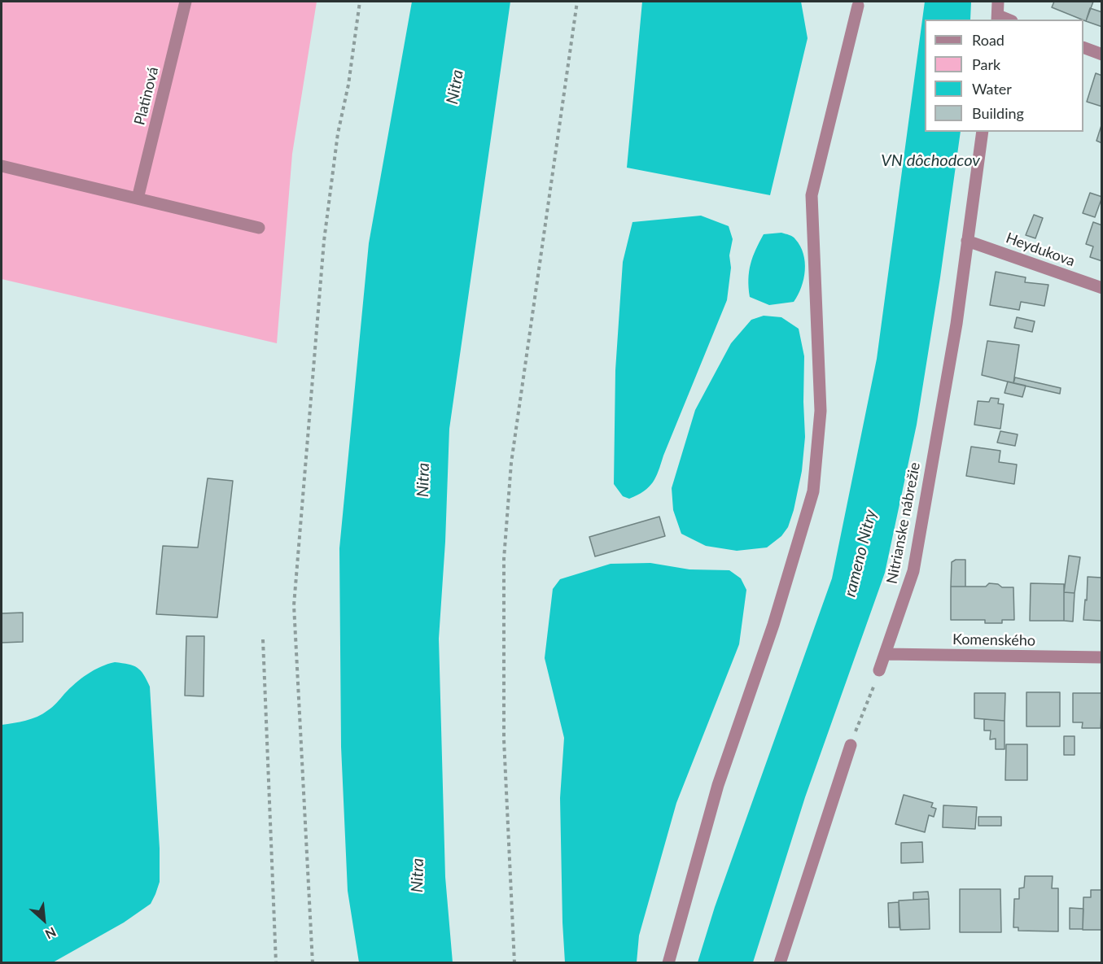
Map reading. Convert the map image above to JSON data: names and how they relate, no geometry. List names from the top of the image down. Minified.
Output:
{"streets":{"street":["Platinová","Heydukova","Nitrianske nábrežie","Komenského"]},"crossings":[["Heydukova","Nitrianske nábrežie"],["Nitrianske nábrežie","Komenského"]],"water":["Nitra","VN dôchodcov","rameno Nitry"],"legend":["Road","Park","Water","Building"],"north":"bottom right"}
